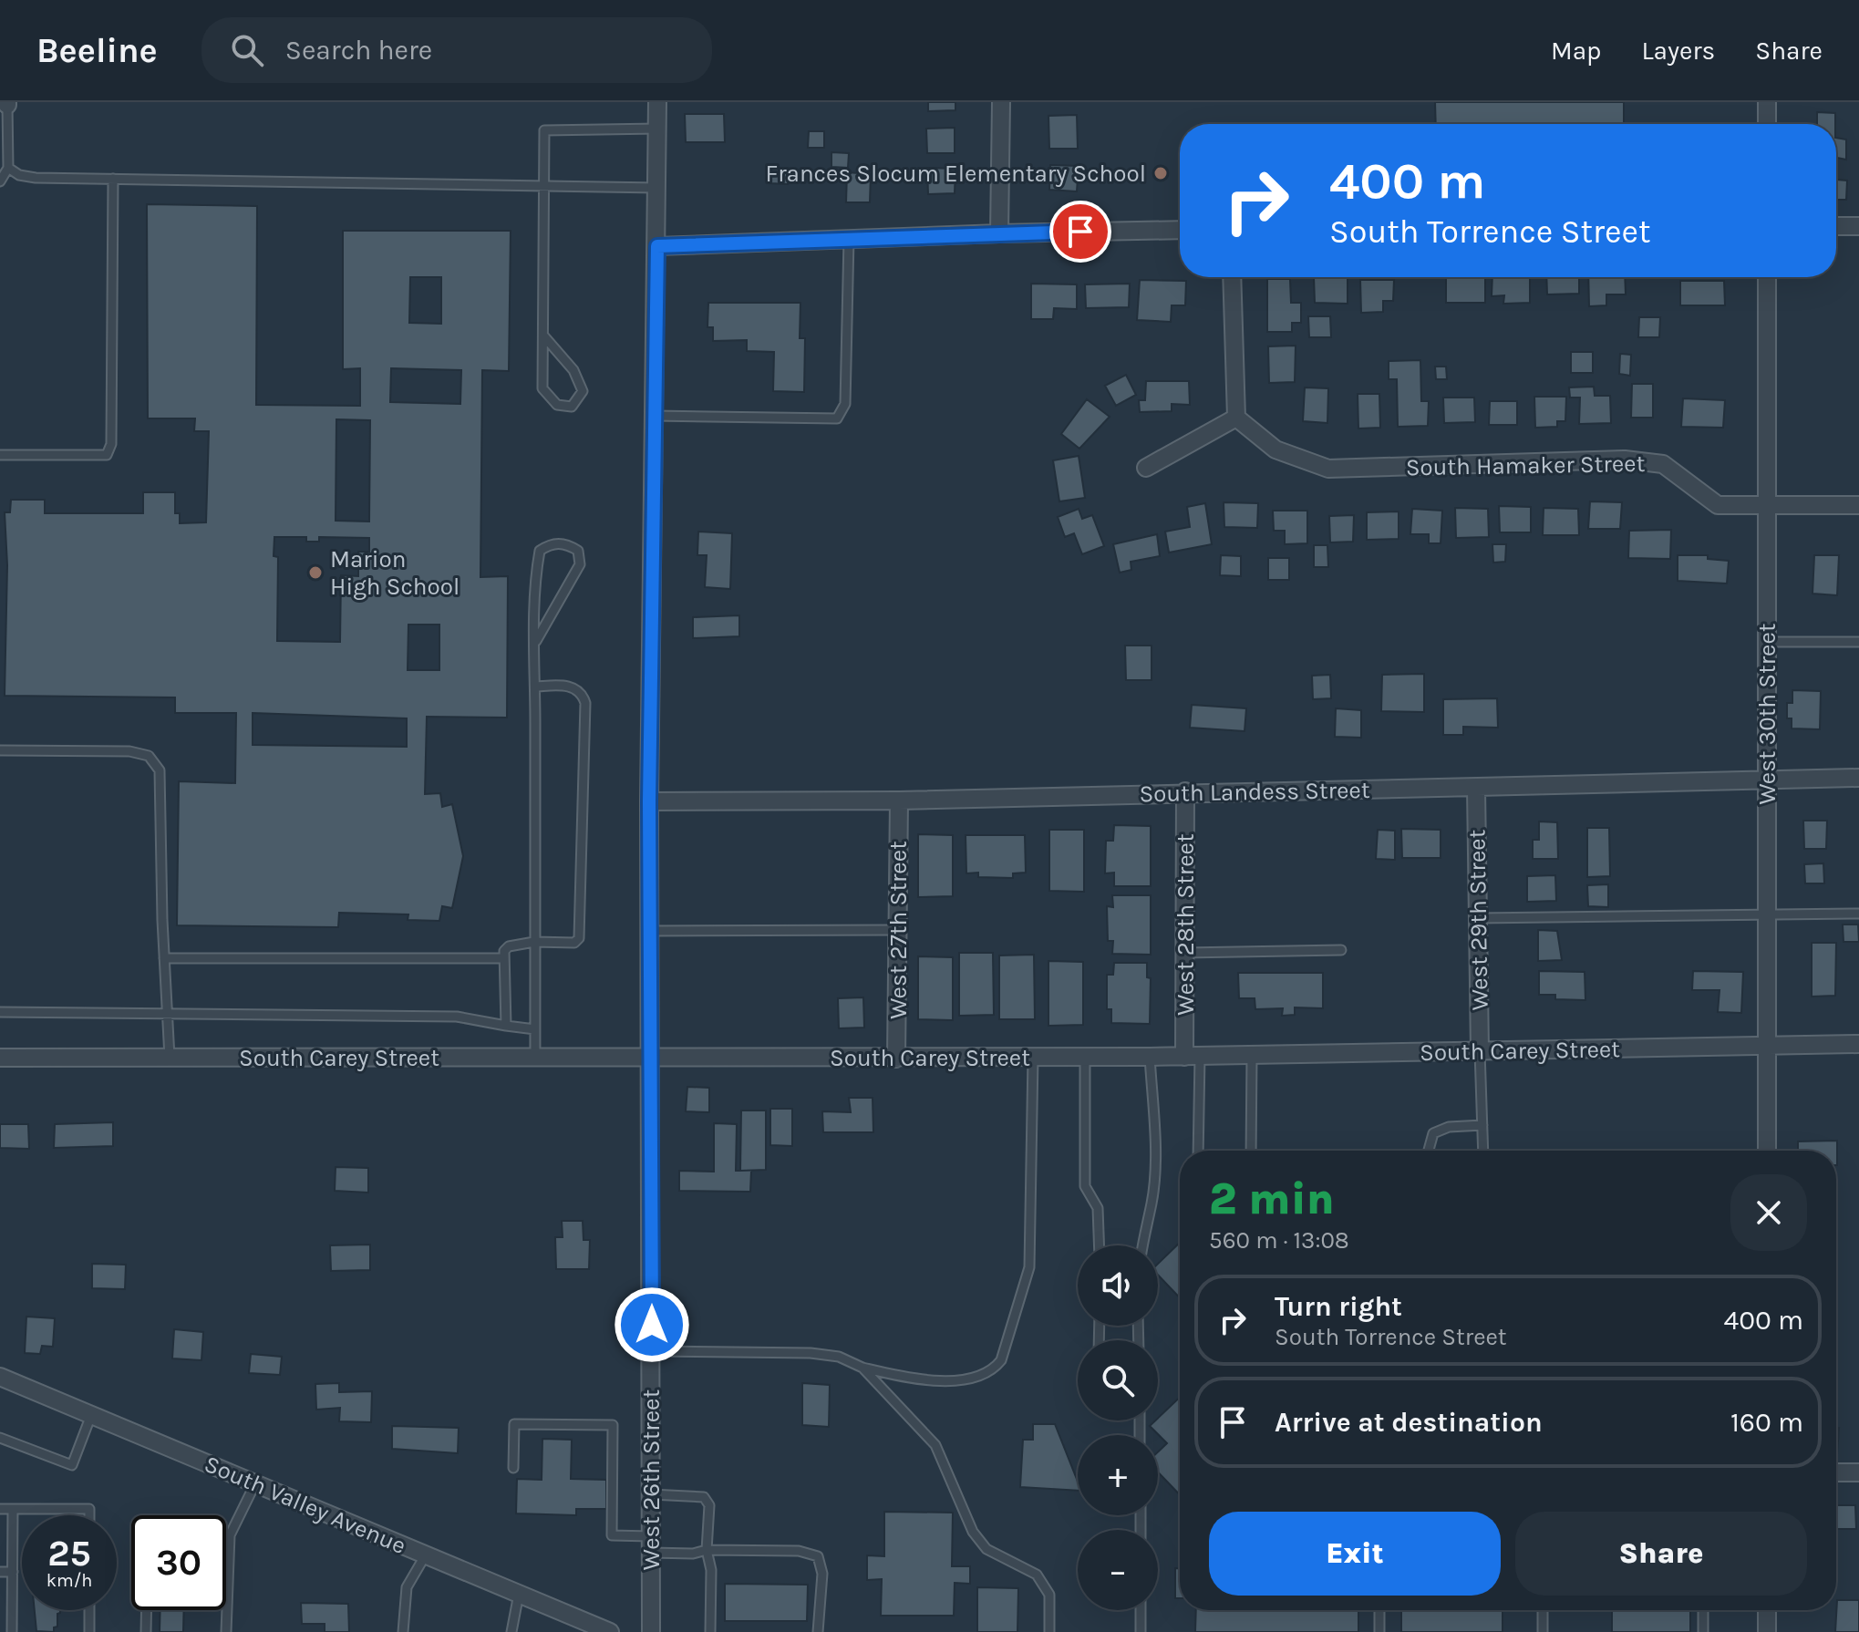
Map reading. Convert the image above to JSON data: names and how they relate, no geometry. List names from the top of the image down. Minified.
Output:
{"streets":{"street":["South Hamaker Street","West 30th Street","South Landess Street","West 29th Street","West 28th Street","West 27th Street","South Carey Street","West 26th Street","South Valley Avenue"]},"crossings":[["South Hamaker Street","West 30th Street"],["West 30th Street","South Landess Street"],["West 30th Street","South Carey Street"],["South Landess Street","West 29th Street"],["South Landess Street","West 28th Street"],["South Landess Street","West 27th Street"],["South Landess Street","West 26th Street"],["West 29th Street","South Carey Street"],["West 28th Street","South Carey Street"],["West 27th Street","South Carey Street"],["South Carey Street","West 26th Street"]],"places":["Frances Slocum Elementary School","Marion High School"],"page":{"header":"Beeline","search":"Search here","nav":["Map","Layers","Share"],"turn":["400 m","South Torrence Street"],"heading":["2 min","560 m · 13:08"],"map_buttons":["+","−"],"list":[{"name":"Turn right","note":"South Torrence Street","value":"400 m"},{"name":"Arrive at destination","value":"160 m"}],"buttons":["Exit","Share"],"speed":"25 km/h","limit":"30"}}
